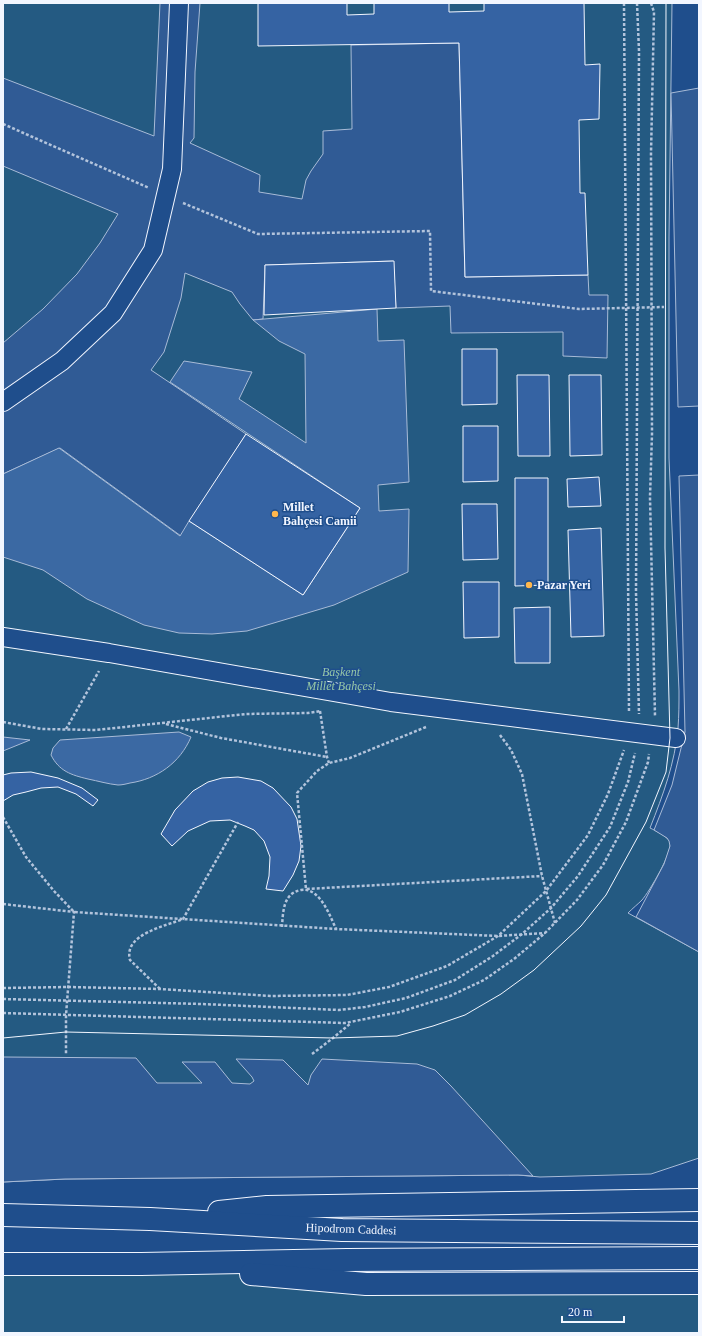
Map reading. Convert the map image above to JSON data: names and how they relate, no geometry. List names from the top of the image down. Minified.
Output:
{"streets":{"main road":["Hipodrom Caddesi"]},"parks":["Başkent Millet Bahçesi"],"places":["Millet Bahçesi Camii","Pazar Yeri"],"scale_bar":"20 m"}
